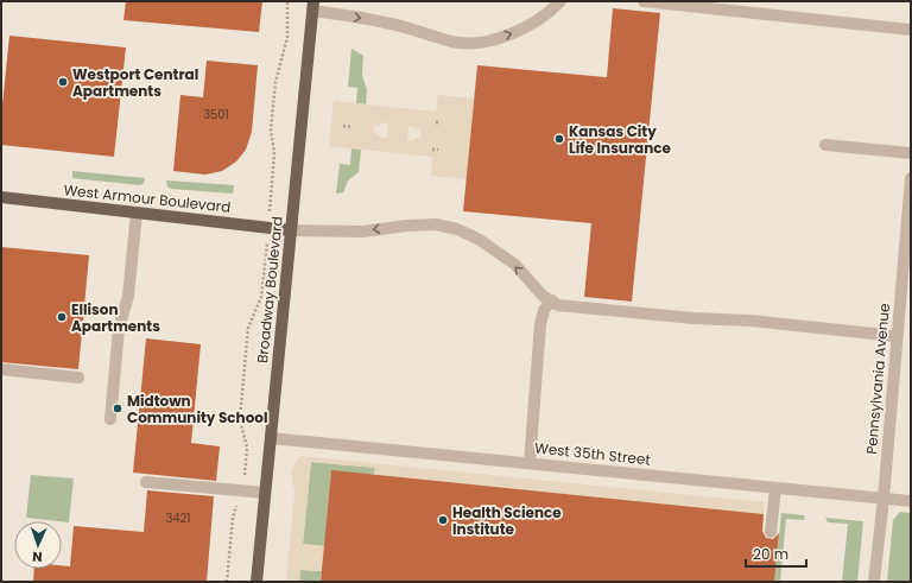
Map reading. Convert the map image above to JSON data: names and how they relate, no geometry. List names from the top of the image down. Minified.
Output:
{"streets":{"main road":["West Armour Boulevard","Broadway Boulevard"],"street":["Pennsylvania Avenue","West 35th Street"]},"crossings":[["West Armour Boulevard","Broadway Boulevard"],["Broadway Boulevard","West 35th Street"],["Pennsylvania Avenue","West 35th Street"]],"places":["Westport Central Apartments","Kansas City Life Insurance","Ellison Apartments","Midtown Community School","Health Science Institute"],"house_numbers":["3501","3421"],"scale_bar":"20 m","north":"bottom"}
